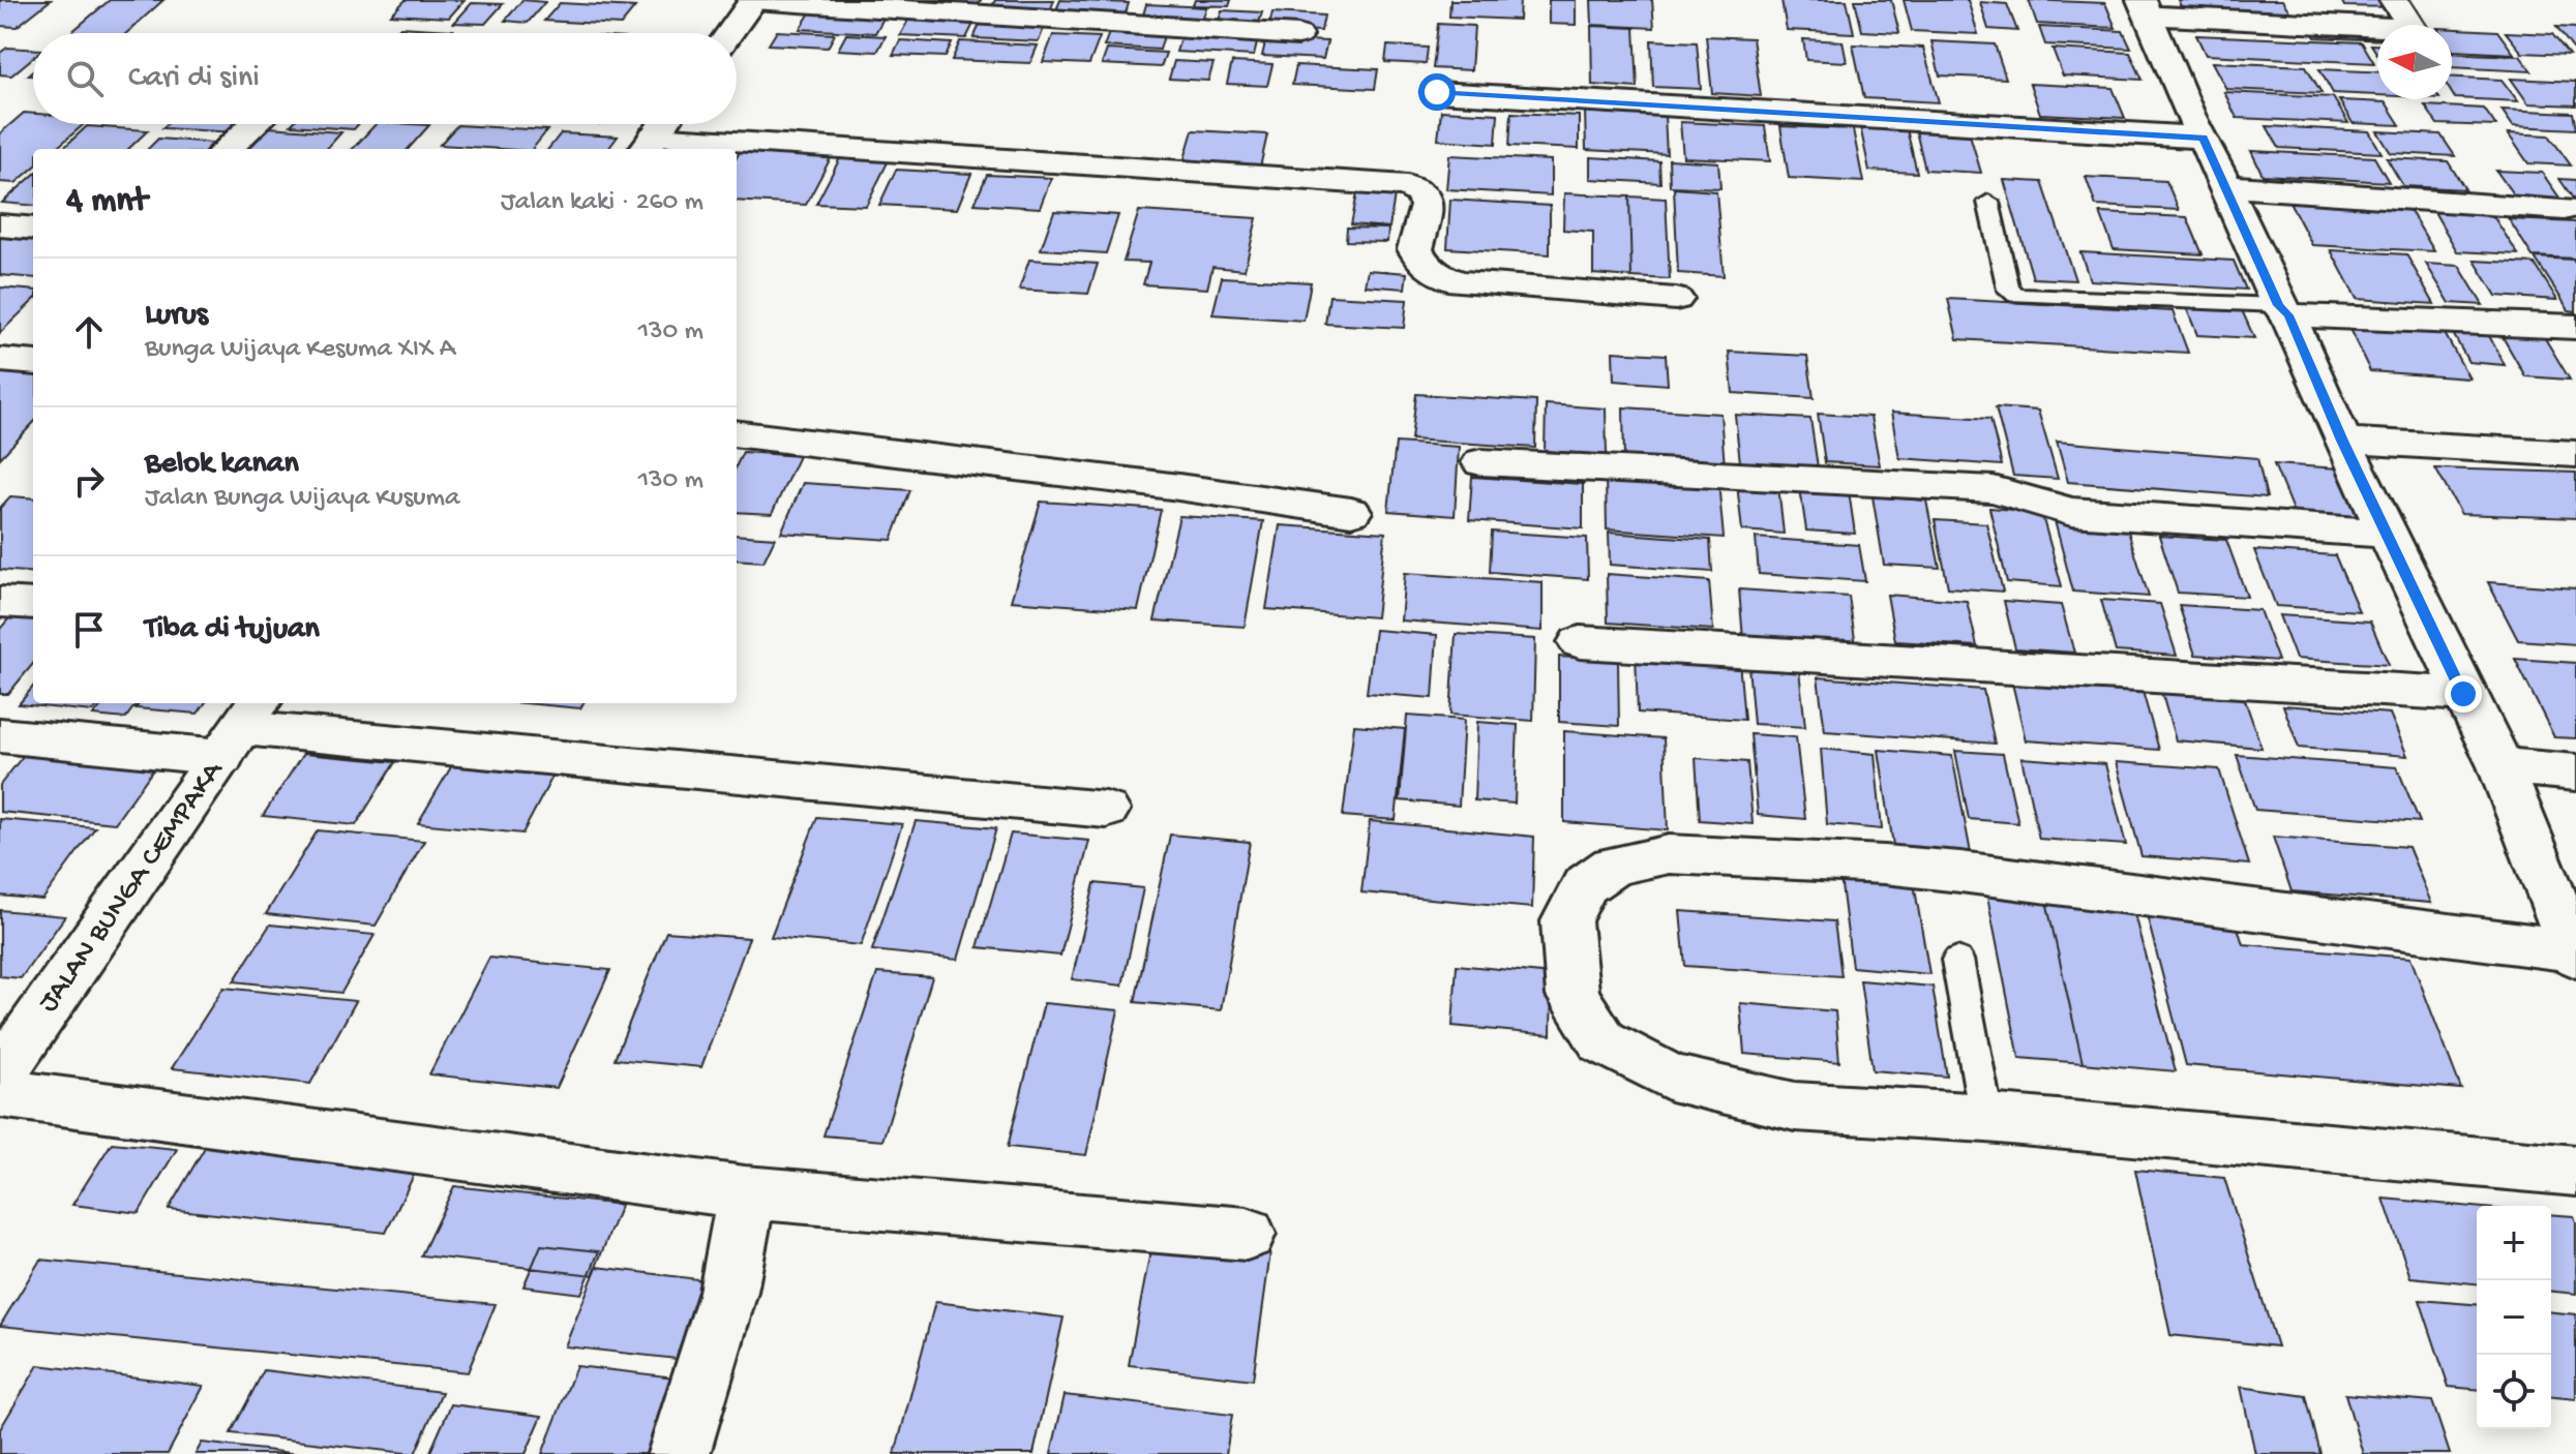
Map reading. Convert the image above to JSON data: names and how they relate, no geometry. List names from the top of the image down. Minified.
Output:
{"streets":{"street":["JALAN BUNGA CEMPAKA"]},"north":"left","page":{"search":"Cari di sini","heading":["4 mnt","Jalan kaki · 260 m"],"list":[["Lurus","Bunga Wijaya Kesuma XIX A","130 m"],["Belok kanan","Jalan Bunga Wijaya Kusuma","130 m"],"Tiba di tujuan"],"map_buttons":["+","−"]}}
